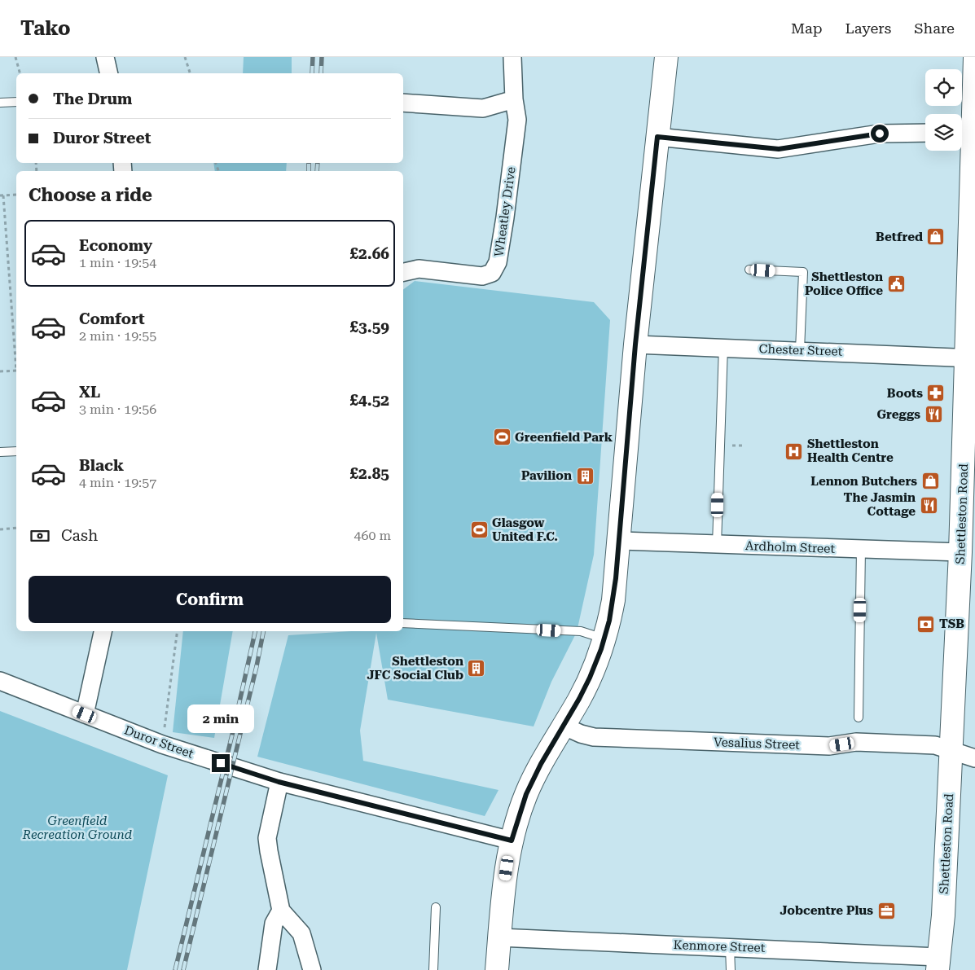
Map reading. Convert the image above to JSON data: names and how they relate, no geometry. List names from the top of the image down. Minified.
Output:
{"streets":{"main road":["Shettleston Road"],"street":["Wheatley Drive","Chester Street","Ardholm Street","Duror Street","Vesalius Street","Kenmore Street"]},"crossings":[["Chester Street","Shettleston Road"],["Shettleston Road","Ardholm Street"],["Shettleston Road","Vesalius Street"],["Shettleston Road","Kenmore Street"]],"parks":["Greenfield Recreation Ground"],"places":{"shop":["Betfred","Lennon Butchers"],"public building":["Shettleston Police Office"],"pharmacy":["Boots"],"restaurant":["Greggs","The Jasmin Cottage"],"sports":["Greenfield Park","Glasgow United F.C."],"hospital":["Shettleston Health Centre"],"building":["Pavilion","Shettleston JFC Social Club"],"bank":["TSB"],"office":["Jobcentre Plus"]},"page":{"header":"Tako","nav":["Map","Layers","Share"],"banner":["The Drum","Duror Street"],"heading":"Choose a ride","list":[{"name":"Economy","note":"1 min · 19:54","value":"£2.66"},{"name":"Comfort","note":"2 min · 19:55","value":"£3.59"},{"name":"XL","note":"3 min · 19:56","value":"£4.52"},{"name":"Black","note":"4 min · 19:57","value":"£2.85"}],"pay":["Cash","460 m"],"buttons":"Confirm","bubble":"2 min"}}
